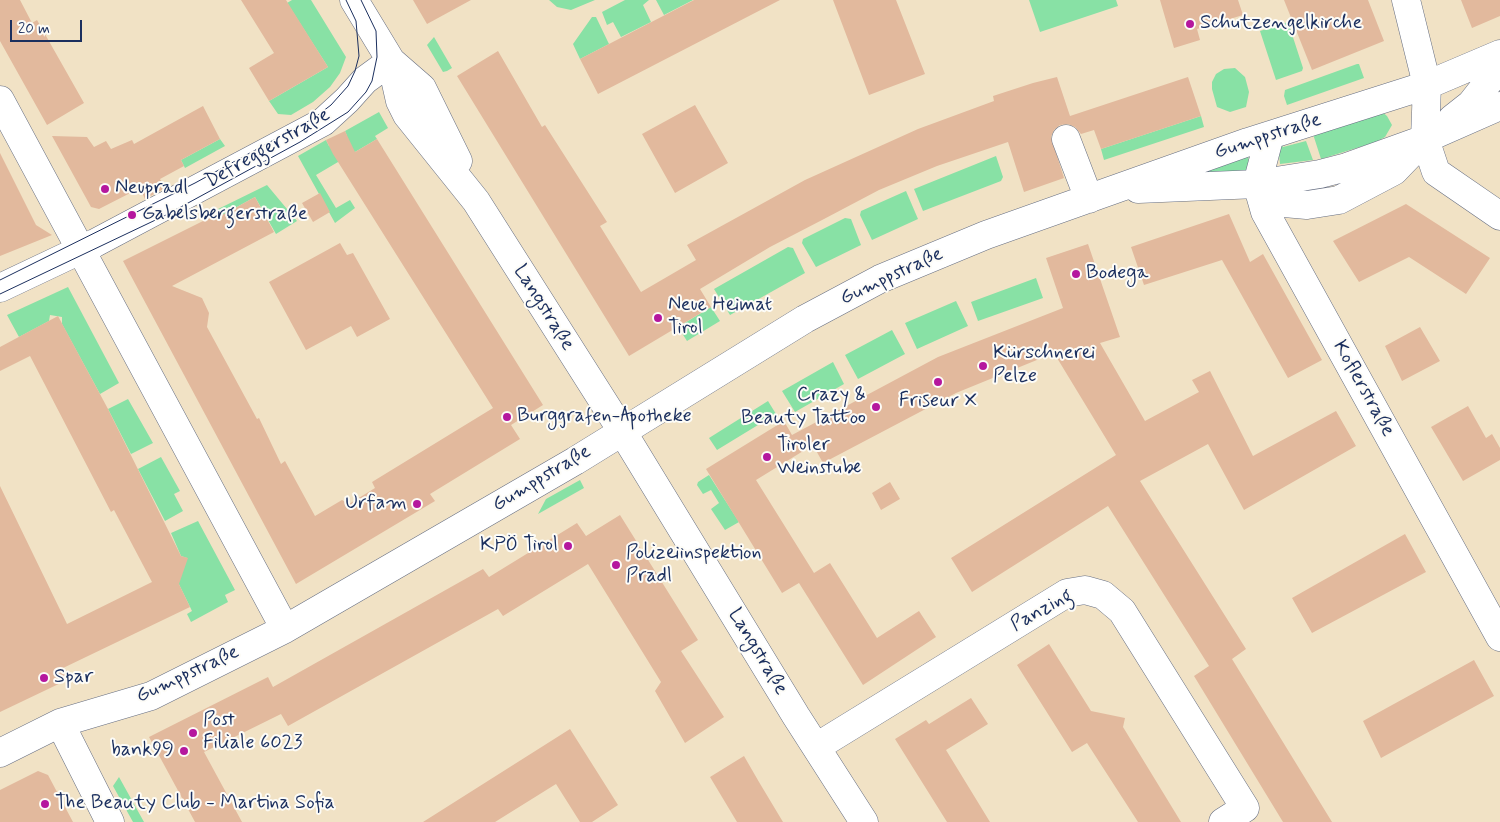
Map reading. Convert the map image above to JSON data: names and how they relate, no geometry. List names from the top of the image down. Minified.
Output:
{"streets":{"street":["Gumppstraße","Defreggerstraße","Langstraße","Koflerstraße","Panzing"]},"crossings":[["Gumppstraße","Langstraße"],["Gumppstraße","Koflerstraße"],["Defreggerstraße","Langstraße"],["Langstraße","Panzing"]],"places":["Schutzengelkirche","Neupradl","Gabelsbergerstraße","Bodega","Neue Heimat Tirol","Kürschnerei Pelze","Friseur X","Crazy & Beauty Tattoo","Burggrafen-Apotheke","Tiroler Weinstube","Urfam","KPÖ Tirol","Polizeiinspektion Pradl","Spar","Post Filiale 6023","bank99","The Beauty Club - Martina Sofia"],"scale_bar":"20 m"}
